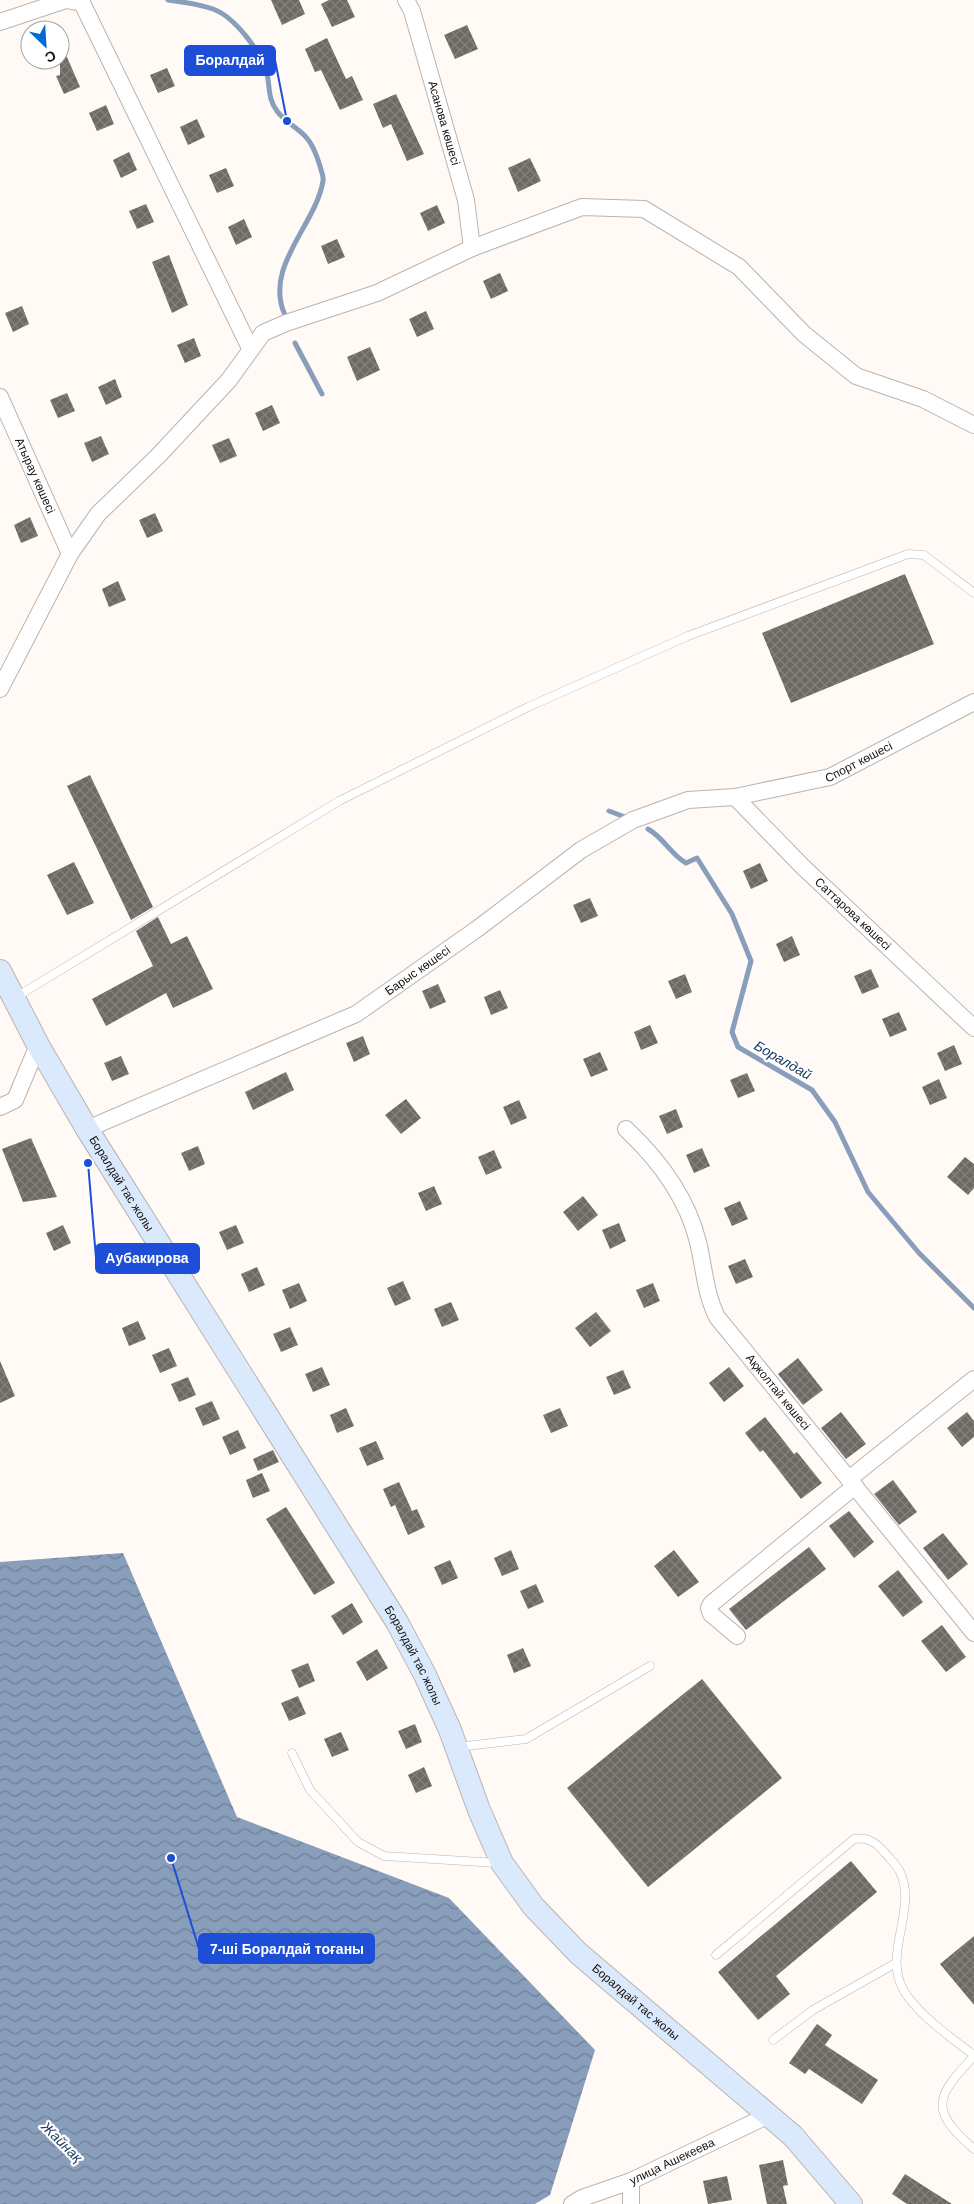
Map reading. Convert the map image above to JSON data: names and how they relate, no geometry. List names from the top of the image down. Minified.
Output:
{"streets":{"main road":["Боралдай тас жолы"],"street":["Асанова көшесі","Атырау көшесі","Спорт көшесі","Саттарова көшесі","Барыс көшесі","Ақжолтай көшесі","улица Ашекеева"]},"crossings":[["Спорт көшесі","Саттарова көшесі"],["Спорт көшесі","Барыс көшесі"],["Саттарова көшесі","Барыс көшесі"],["Барыс көшесі","Боралдай тас жолы"],["Боралдай тас жолы","улица Ашекеева"]],"water":["Боралдай","Жайнақ"],"places":["Боралдай","Аубакирова","7-ші Боралдай тоғаны"],"north":"bottom right"}
